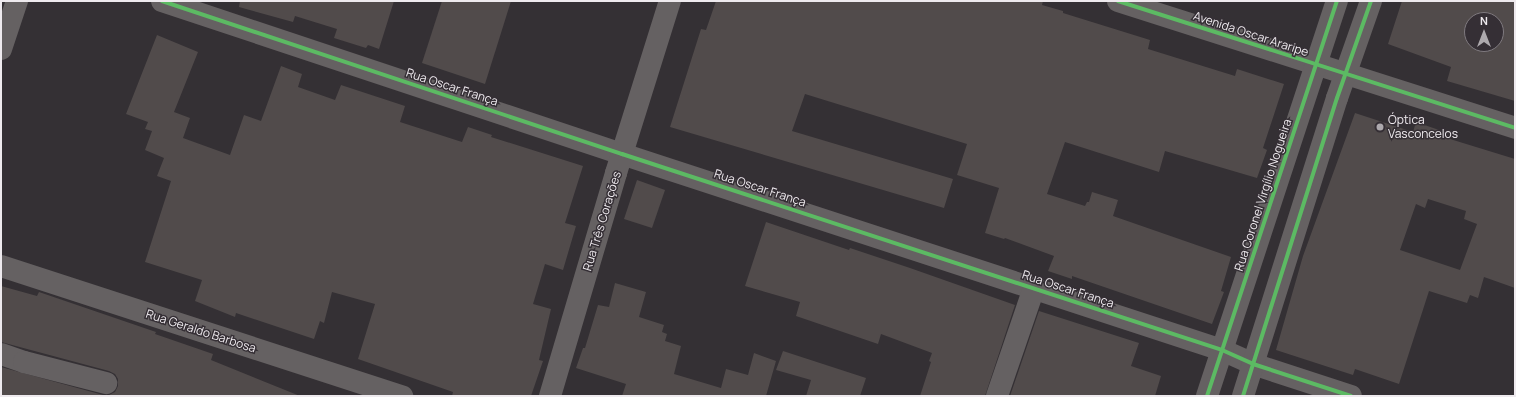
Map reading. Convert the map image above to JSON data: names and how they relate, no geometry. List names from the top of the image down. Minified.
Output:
{"streets":{"street":["Avenida Oscar Araripe","Rua Oscar França","Rua Coronel Virgílio Nogueira","Rua Três Corações","Rua Geraldo Barbosa"]},"crossings":[["Avenida Oscar Araripe","Rua Coronel Virgílio Nogueira"],["Rua Oscar França","Rua Coronel Virgílio Nogueira"],["Rua Oscar França","Rua Três Corações"]],"places":["Óptica Vasconcelos"],"north":"top"}
